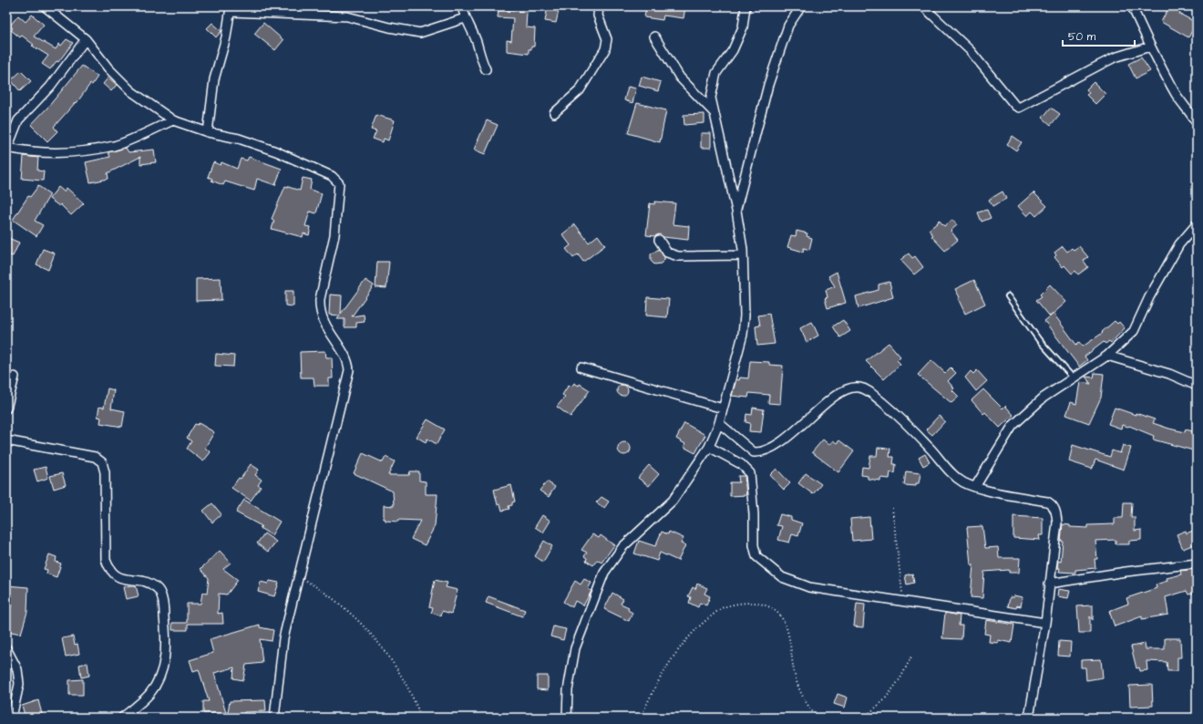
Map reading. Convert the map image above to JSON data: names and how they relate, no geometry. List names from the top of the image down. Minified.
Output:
{"scale_bar":"50 m"}
